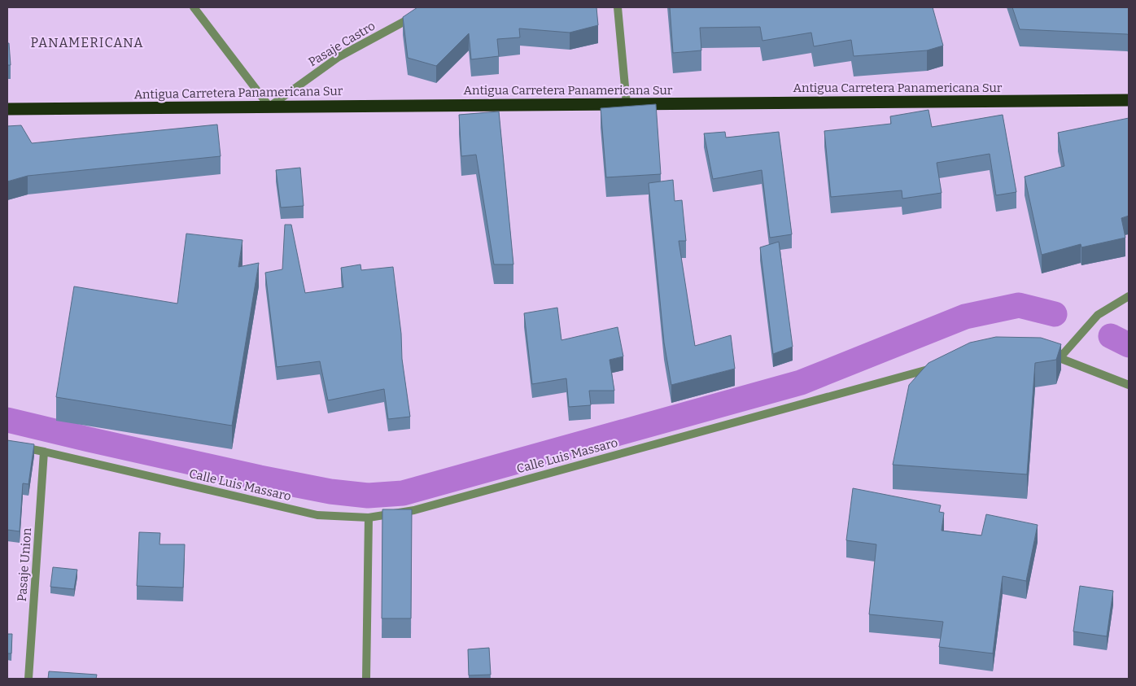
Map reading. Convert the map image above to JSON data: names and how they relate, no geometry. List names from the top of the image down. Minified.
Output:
{"streets":{"highway":["Antigua Carretera Panamericana Sur"],"street":["Pasaje Castro","Calle Luis Massaro","Pasaje Union"]},"crossings":[["Pasaje Castro","Antigua Carretera Panamericana Sur"],["Calle Luis Massaro","Pasaje Union"]],"districts":["PANAMERICANA"]}
